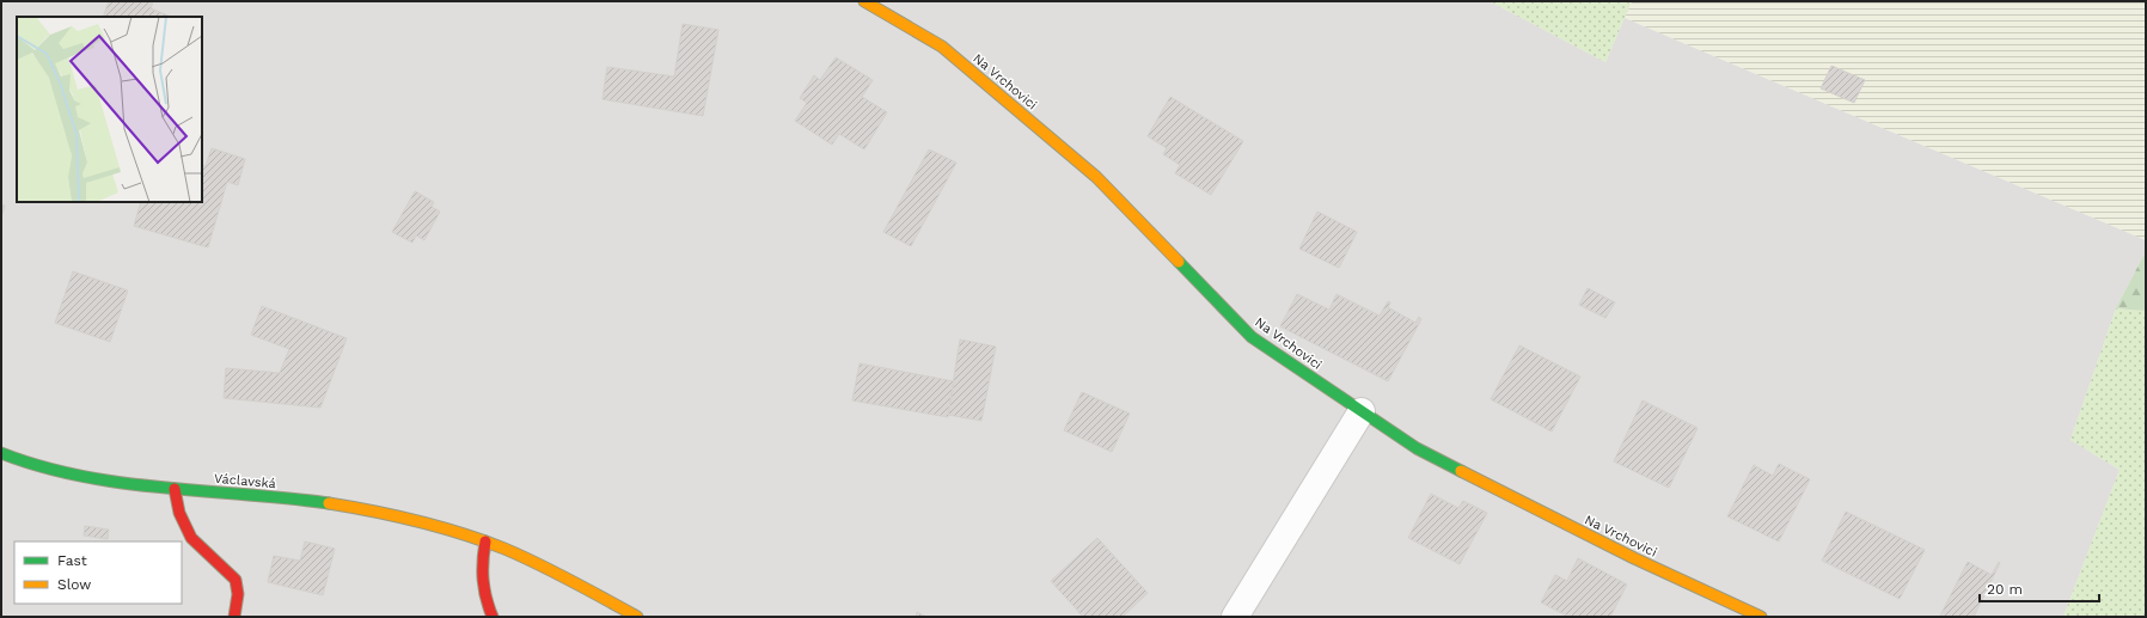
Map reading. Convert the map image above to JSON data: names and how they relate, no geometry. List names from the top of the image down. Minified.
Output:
{"streets":{"street":["Na Vrchovici","Václavská"]},"legend":["Fast","Slow"],"scale_bar":"20 m"}
